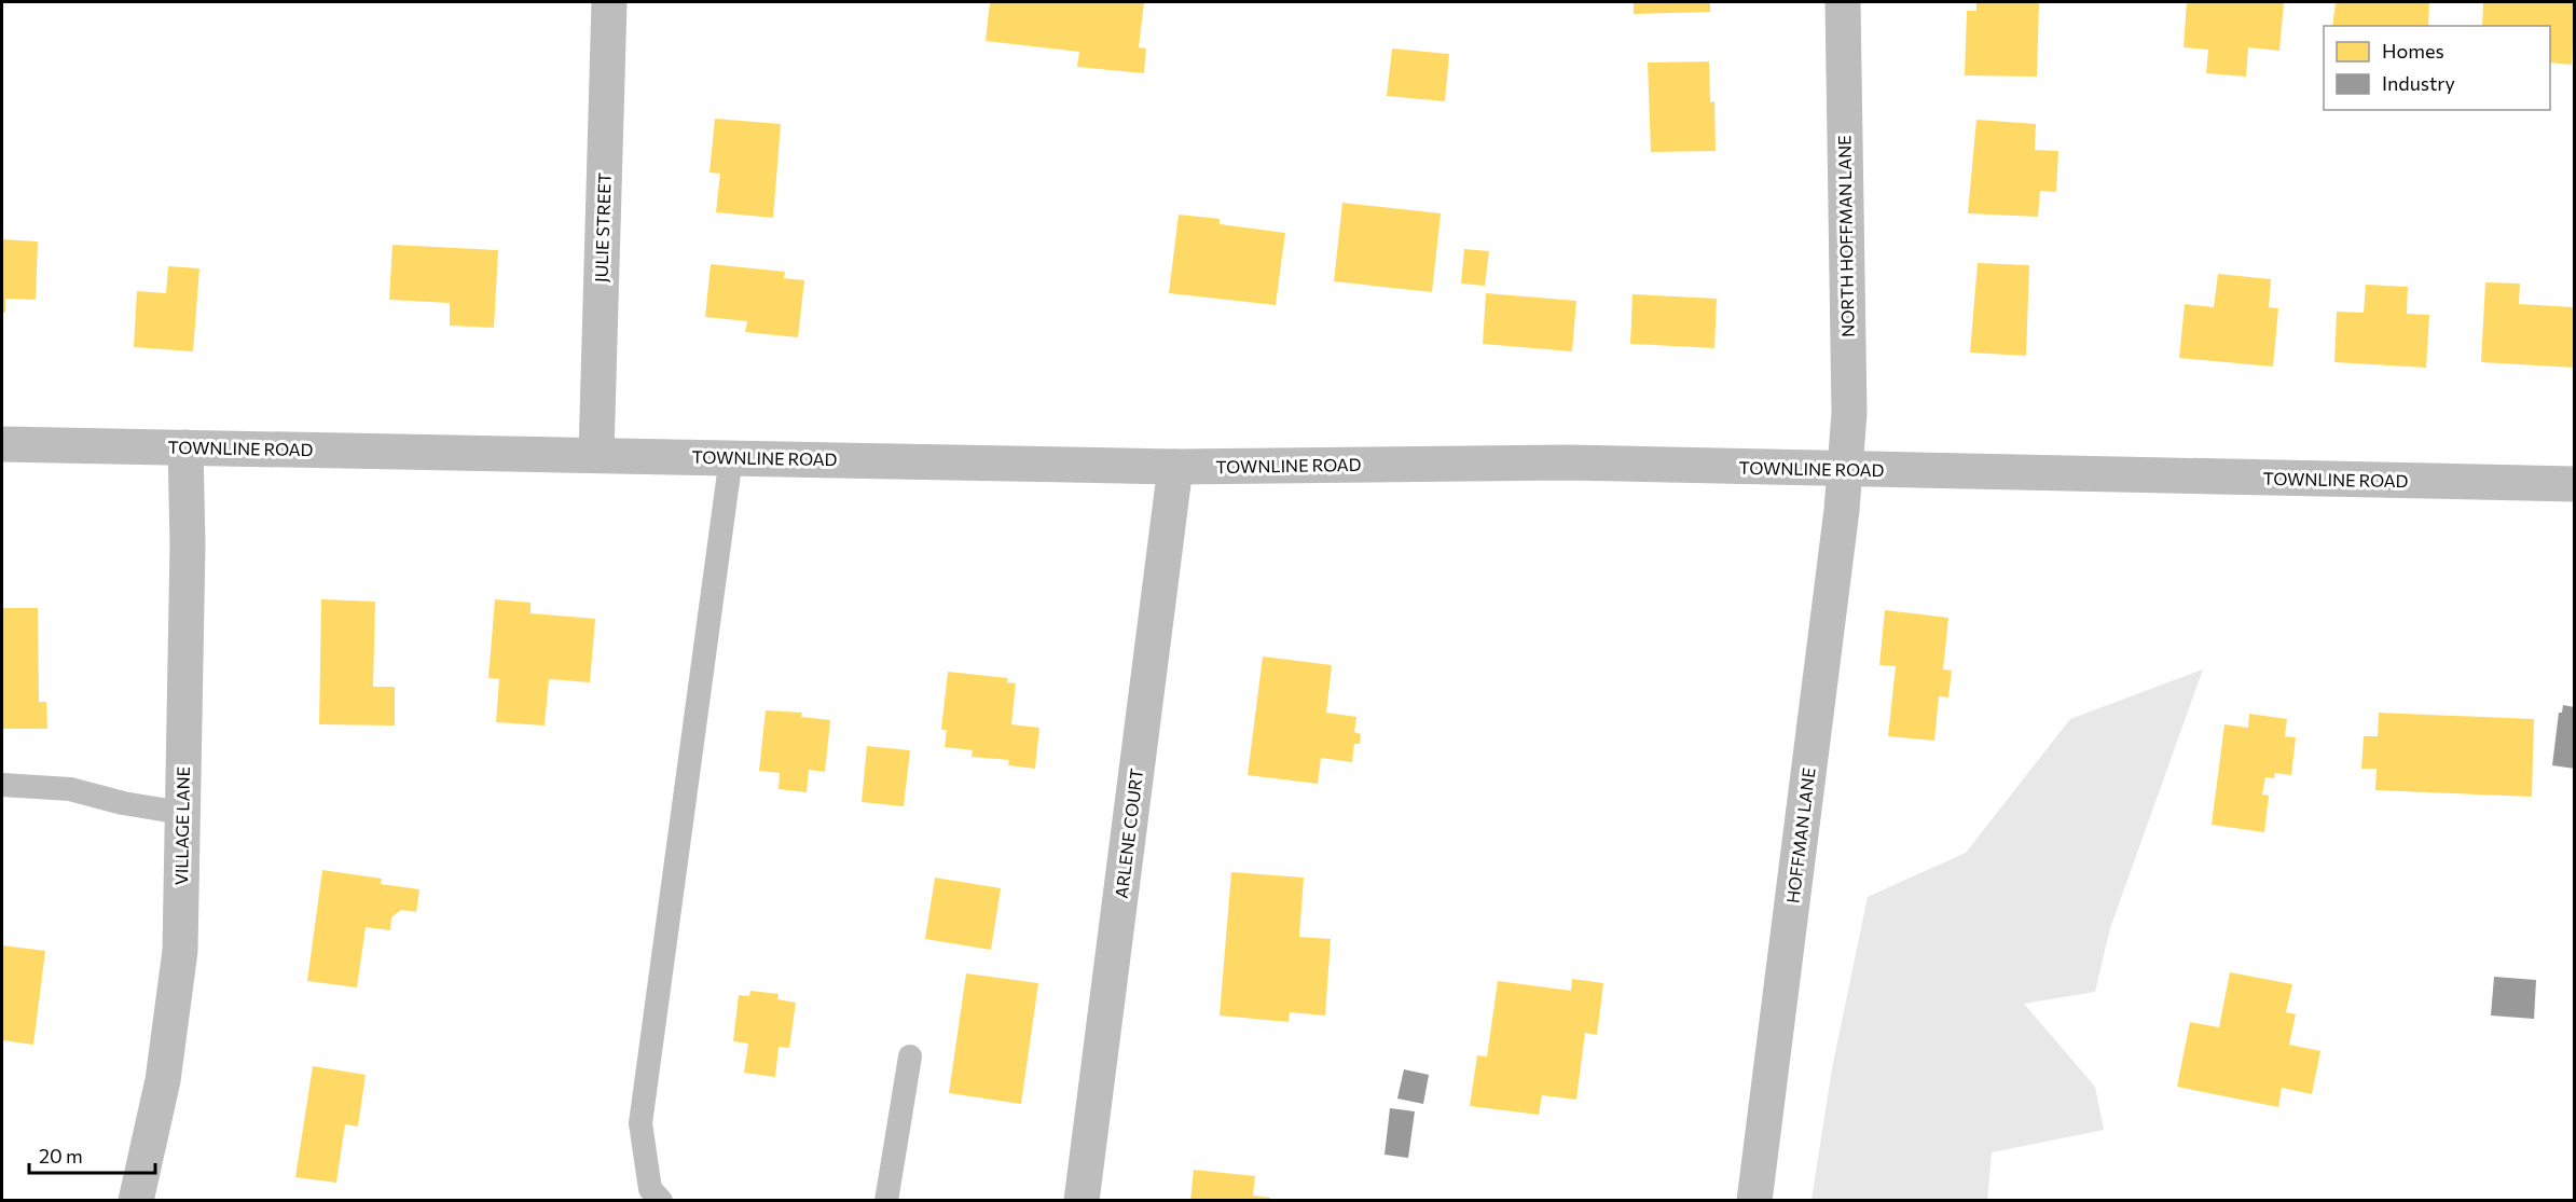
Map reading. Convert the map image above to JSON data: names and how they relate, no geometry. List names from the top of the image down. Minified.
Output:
{"streets":{"street":["JULIE STREET","NORTH HOFFMAN LANE","TOWNLINE ROAD","VILLAGE LANE","ARLENE COURT","HOFFMAN LANE"]},"crossings":[["JULIE STREET","TOWNLINE ROAD"],["NORTH HOFFMAN LANE","TOWNLINE ROAD"],["NORTH HOFFMAN LANE","HOFFMAN LANE"],["TOWNLINE ROAD","VILLAGE LANE"],["TOWNLINE ROAD","ARLENE COURT"],["TOWNLINE ROAD","HOFFMAN LANE"]],"legend":["Homes","Industry"],"scale_bar":"20 m"}
